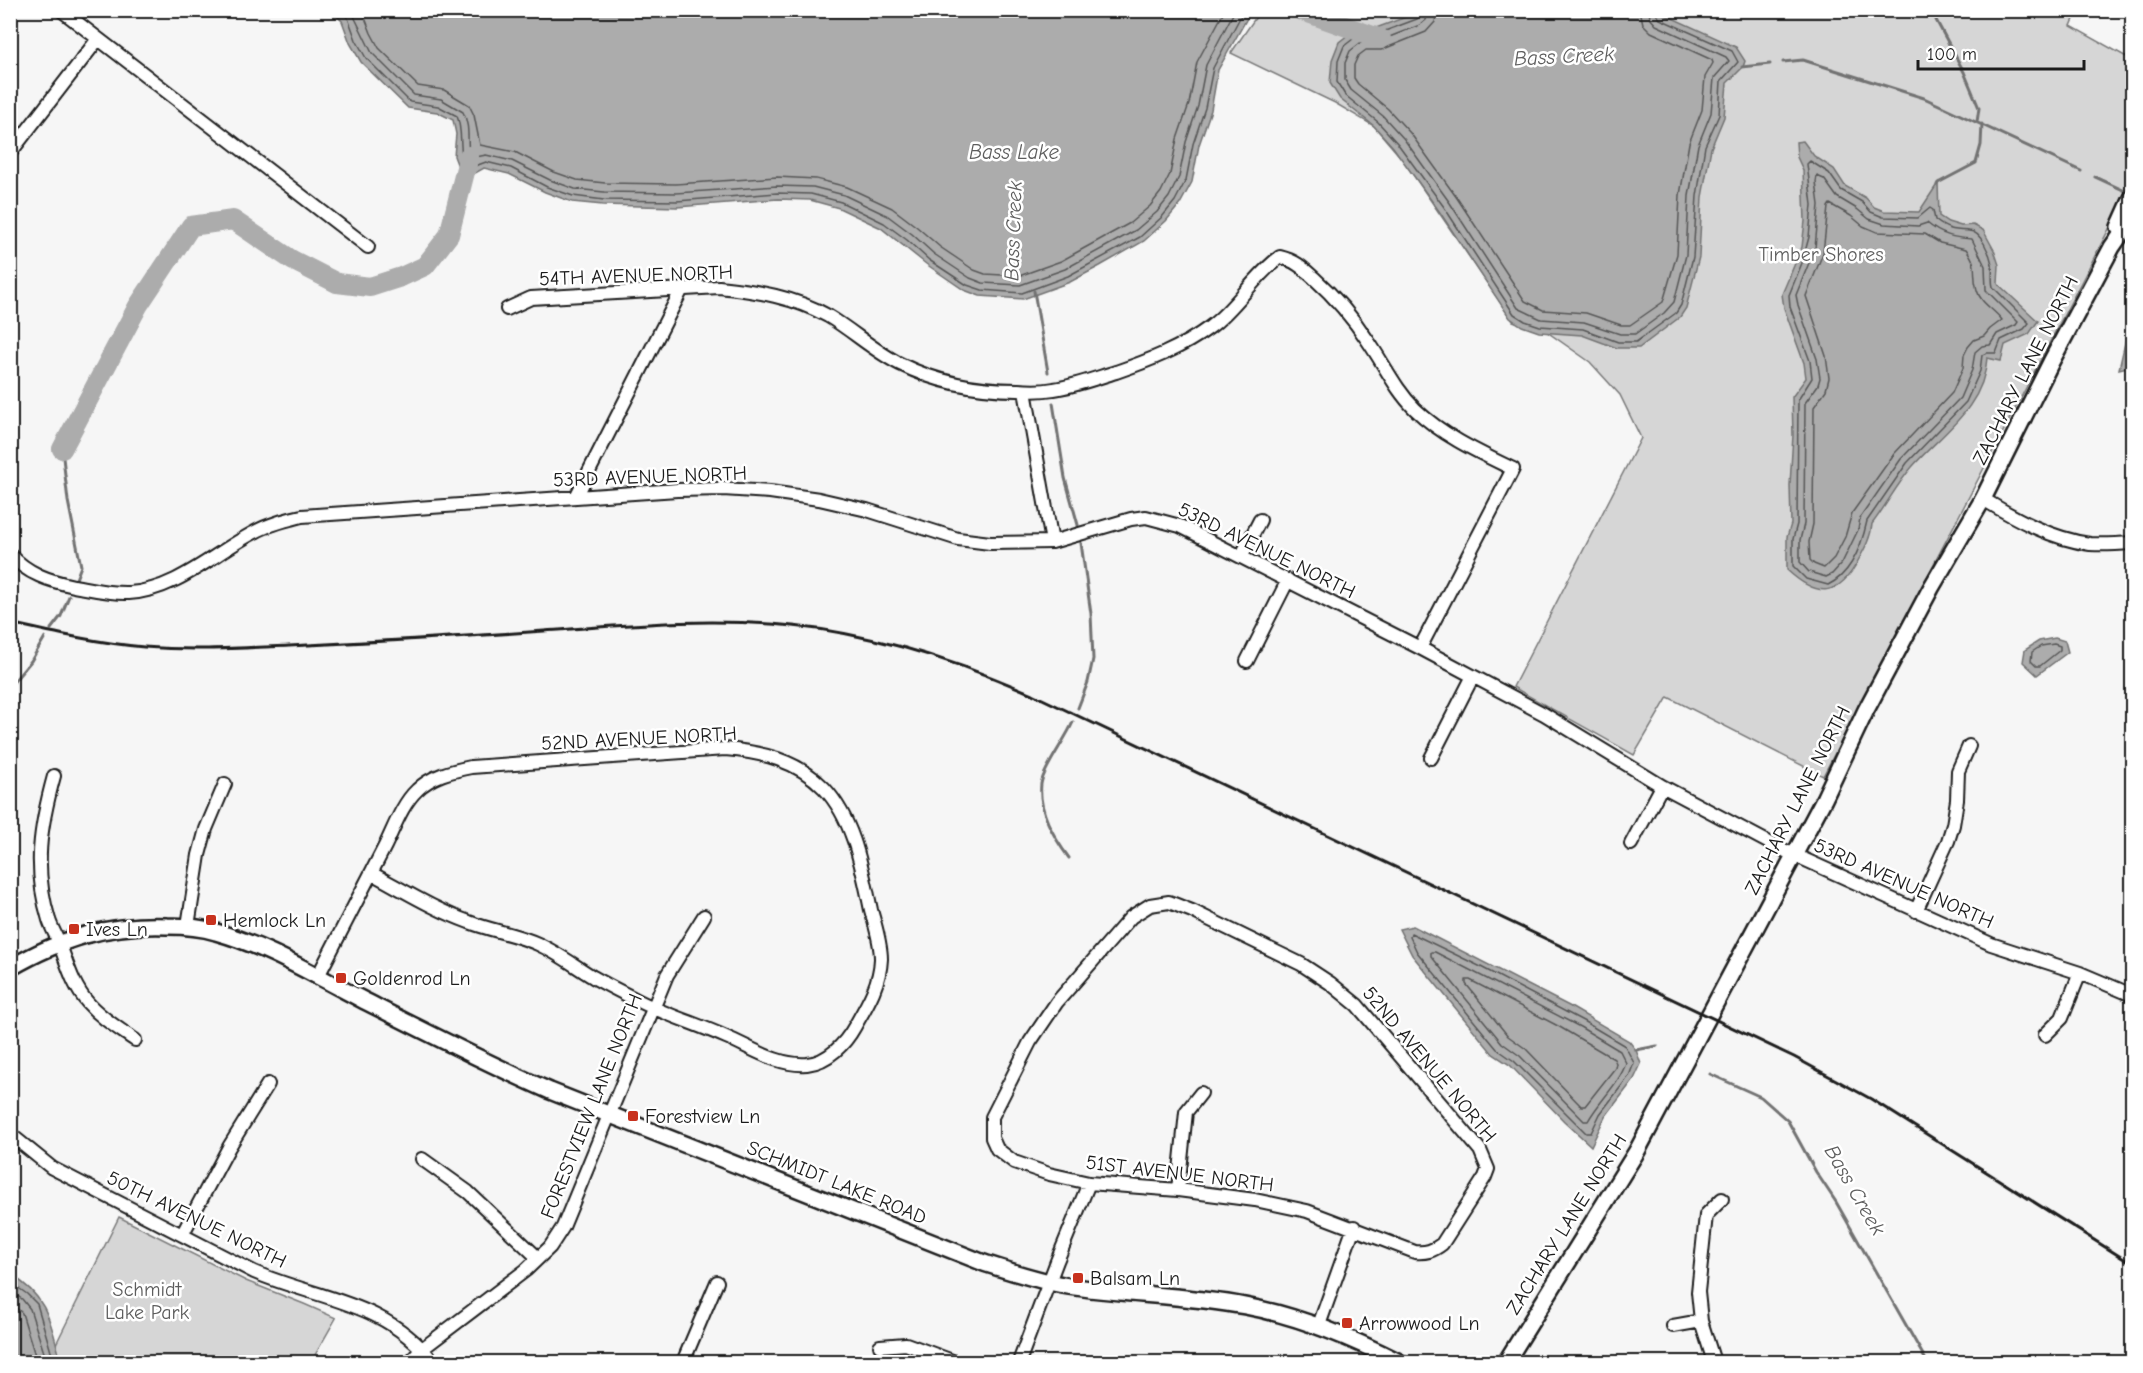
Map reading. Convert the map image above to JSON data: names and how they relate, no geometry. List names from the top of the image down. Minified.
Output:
{"streets":{"street":["54TH AVENUE NORTH","ZACHARY LANE NORTH","53RD AVENUE NORTH","52ND AVENUE NORTH","FORESTVIEW LANE NORTH","51ST AVENUE NORTH","SCHMIDT LAKE ROAD","50TH AVENUE NORTH"]},"crossings":[["54TH AVENUE NORTH","53RD AVENUE NORTH"],["ZACHARY LANE NORTH","53RD AVENUE NORTH"],["52ND AVENUE NORTH","FORESTVIEW LANE NORTH"],["52ND AVENUE NORTH","51ST AVENUE NORTH"],["52ND AVENUE NORTH","SCHMIDT LAKE ROAD"],["FORESTVIEW LANE NORTH","SCHMIDT LAKE ROAD"],["FORESTVIEW LANE NORTH","50TH AVENUE NORTH"]],"water":["Bass Creek","Bass Lake"],"parks":["Timber Shores","Schmidt Lake Park"],"places":{"transit":["Hemlock Ln","Ives Ln","Goldenrod Ln","Forestview Ln","Balsam Ln","Arrowwood Ln"]},"scale_bar":"100 m"}
